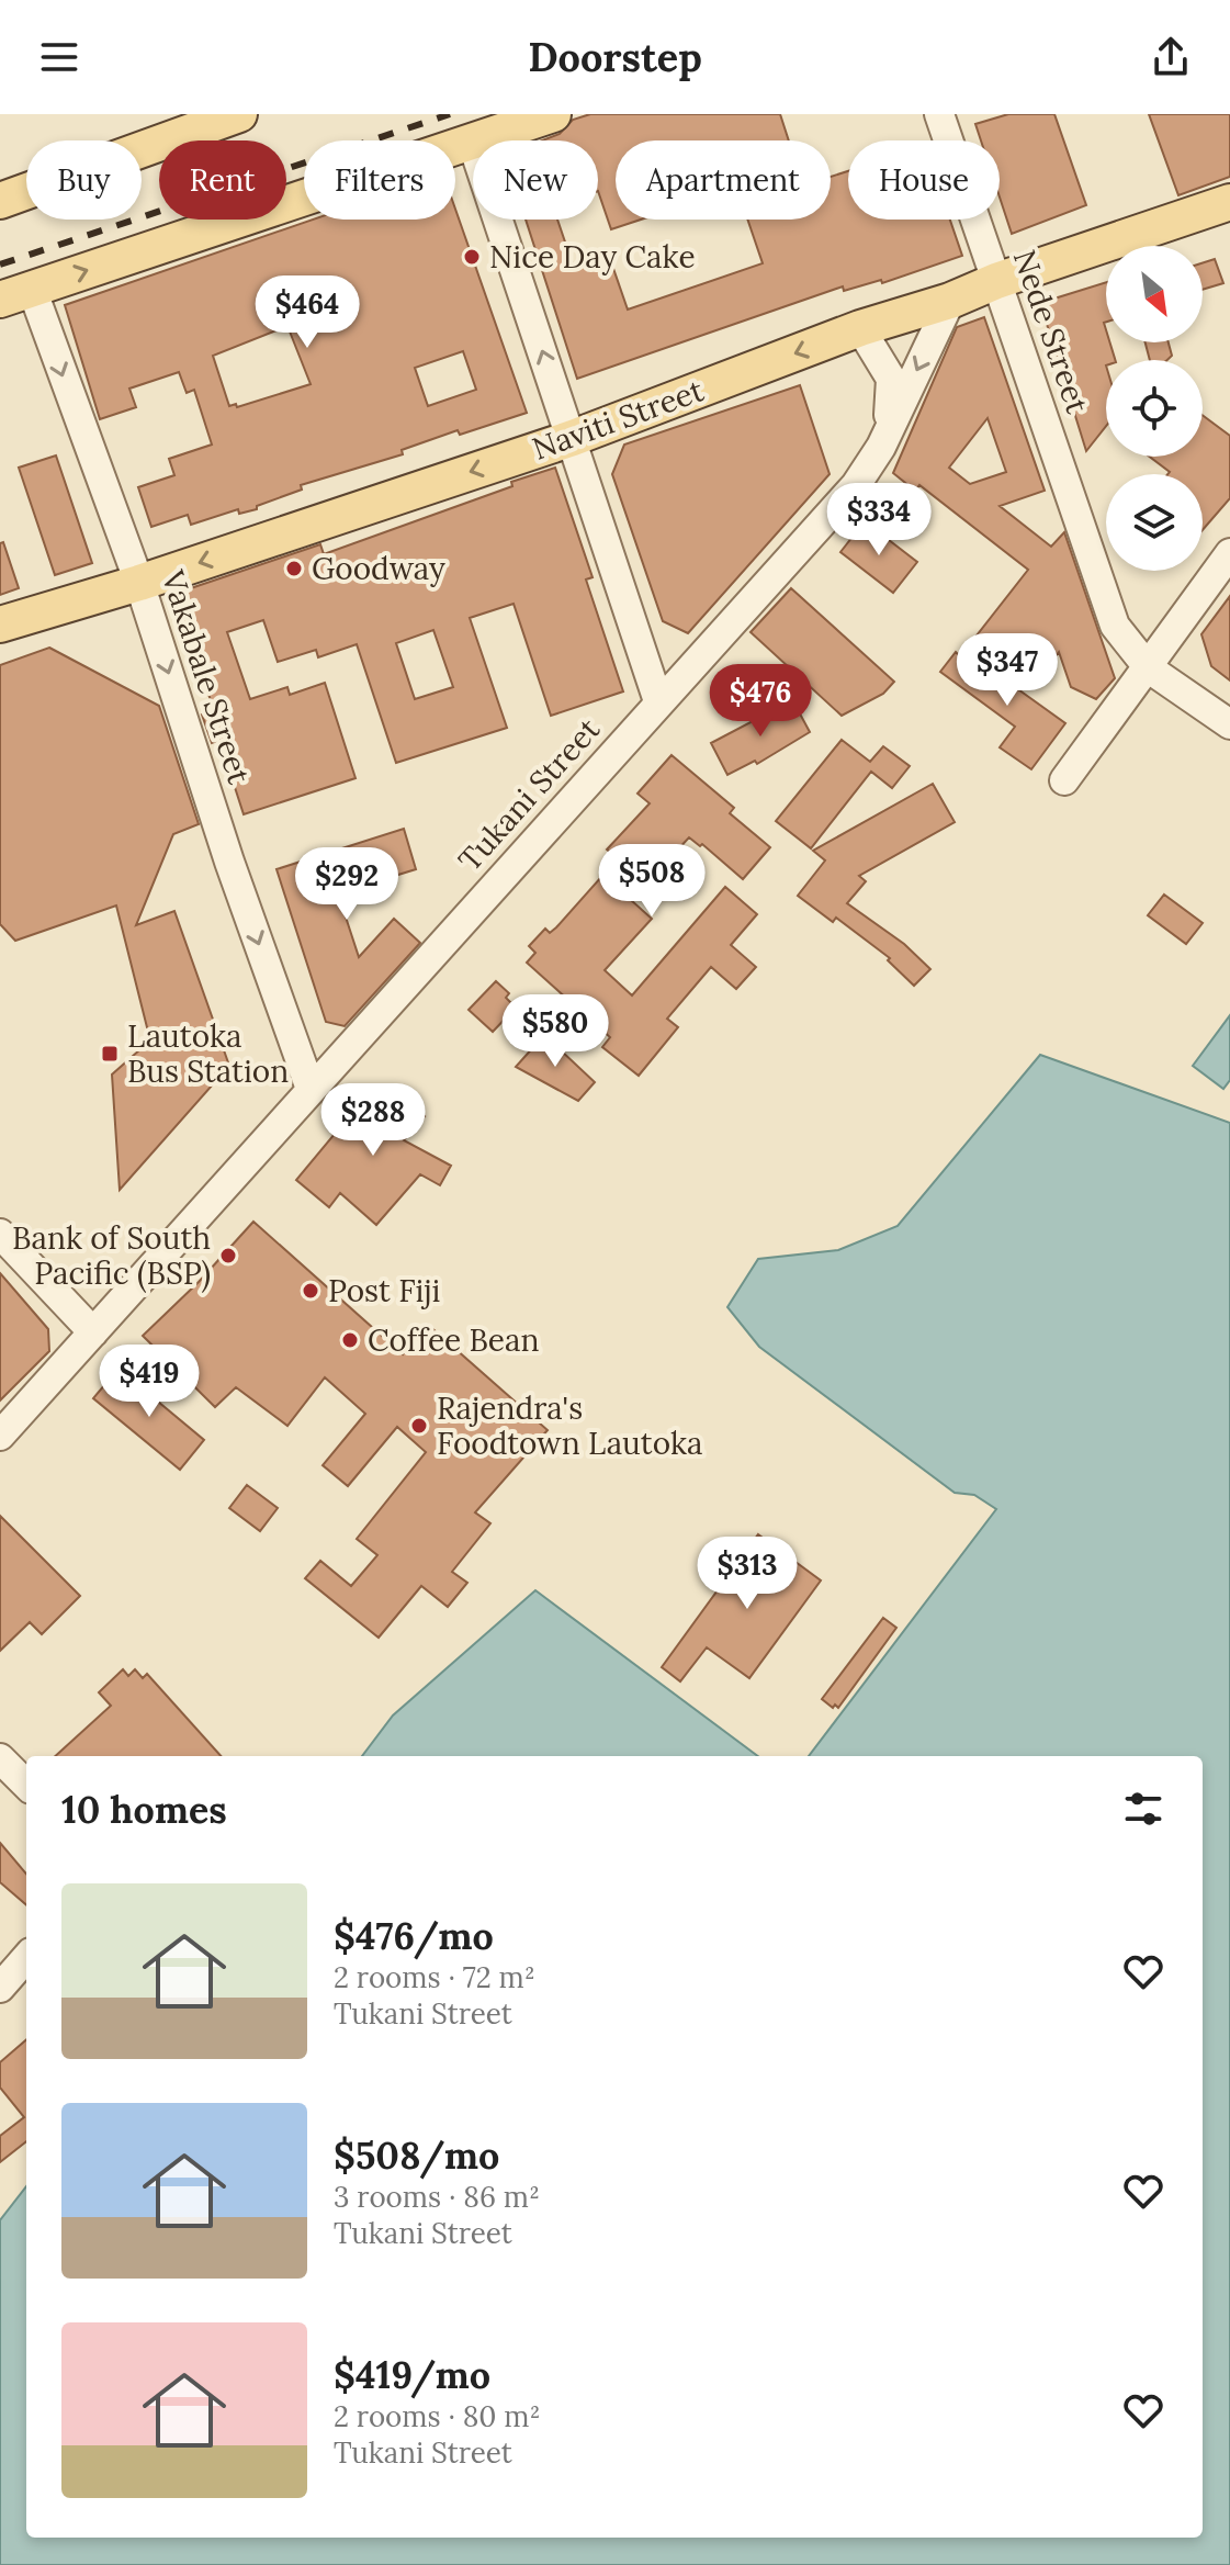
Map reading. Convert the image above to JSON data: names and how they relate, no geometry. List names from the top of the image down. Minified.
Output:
{"streets":{"main road":["Naviti Street"],"street":["Nede Street","Vakabale Street","Tukani Street"]},"crossings":[["Nede Street","Naviti Street"],["Naviti Street","Vakabale Street"],["Naviti Street","Tukani Street"],["Vakabale Street","Tukani Street"]],"one_way":["Vakabale Street"],"places":{"other":["Nice Day Cake","Goodway","Bank of South Pacific (BSP)","Post Fiji","Coffee Bean","Rajendra's Foodtown Lautoka"],"transit":["Lautoka Bus Station"]},"north":"bottom right","page":{"header":"Doorstep","chip":["Buy","Rent","Filters","New","Apartment","House"],"price":["$464","$334","$347","$476","$508","$292","$580","$288","$419","$313"],"heading":"10 homes","list":[{"name":"$476/mo","note":"2 rooms · 72 m² · Tukani Street"},{"name":"$508/mo","note":"3 rooms · 86 m² · Tukani Street"},{"name":"$419/mo","note":"2 rooms · 80 m² · Tukani Street"}]}}
